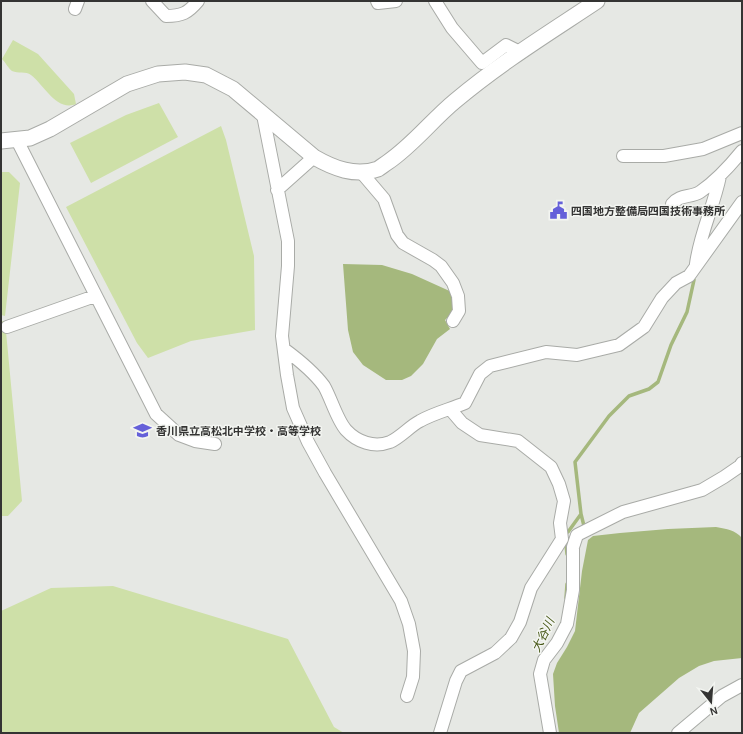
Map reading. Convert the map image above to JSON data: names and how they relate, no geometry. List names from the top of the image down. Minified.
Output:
{"water":["大谷川"],"places":{"public building":["四国地方整備局四国技術事務所"],"school or university":["香川県立高松北中学校・高等学校"]},"north":"bottom"}
